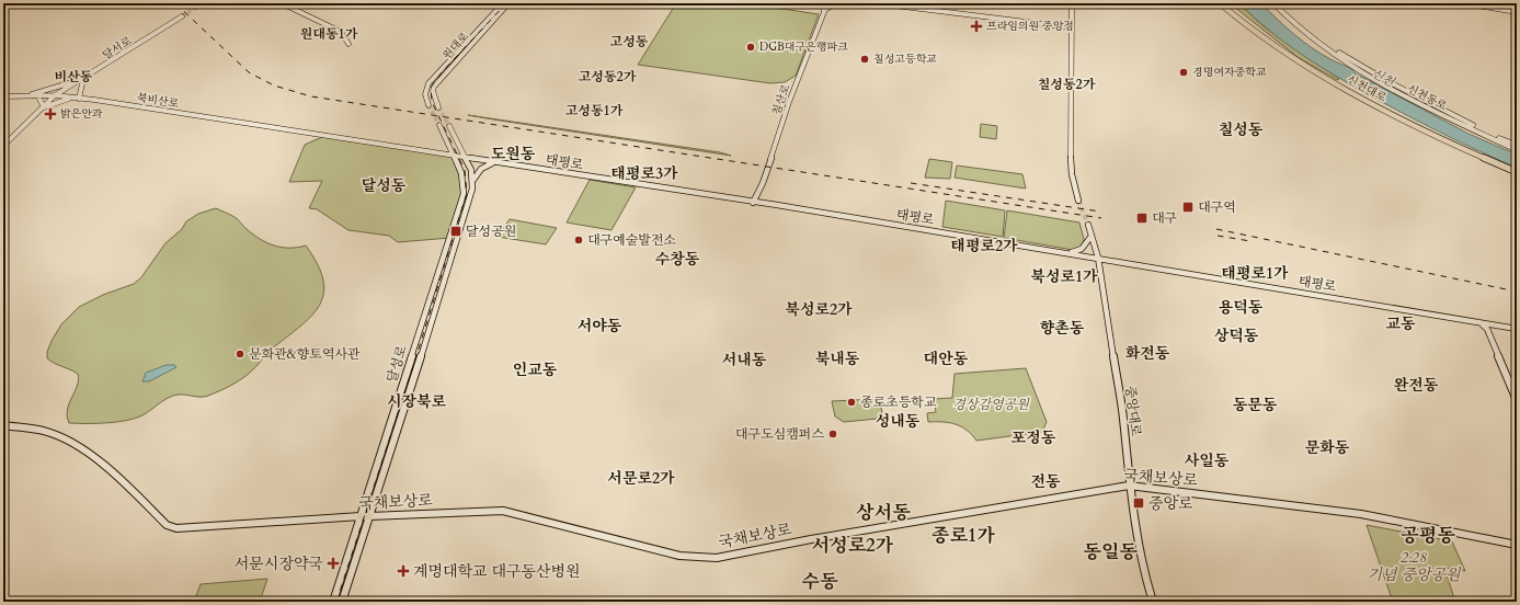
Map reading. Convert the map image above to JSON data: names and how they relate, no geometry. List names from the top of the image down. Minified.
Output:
{"streets":{"highway":["신천대로"],"main road":["원대로","달서로","신천동로","침산로","북비산로","태평로","달성로","중앙대로","국채보상로"]},"crossings":[["달서로","북비산로"],["침산로","태평로"],["북비산로","태평로"],["태평로","달성로"],["태평로","중앙대로"],["달성로","국채보상로"],["중앙대로","국채보상로"]],"districts":["원대동1가","고성동","비산동","고성동2가","칠성동2가","고성동1가","칠성동","도원동","태평로3가","달성동","태평로2가","수창동","태평로1가","북성로1가","용덕동","북성로2가","교동","서야동","향촌동","상덕동","화전동","북내동","대안동","서내동","인교동","완전동","시장북로","동문동","성내동","포정동","문화동","사일동","서문로2가","전동","상서동","종로1가","공평동","서성로2가","동일동","수동"],"water":["신천"],"parks":["경상감영공원","2.28 기념 중앙공원"],"places":{"health":["프라임의원 중앙점","밝은안과","서문시장약국","계명대학교 대구동산병원"],"other":["DGB대구은행파크","칠성고등학교","경명여자중학교","대구예술발전소","문화관&향토역사관","종로초등학교","대구도심캠퍼스"],"transit":["대구역","대구","달성공원","중앙로"]}}
